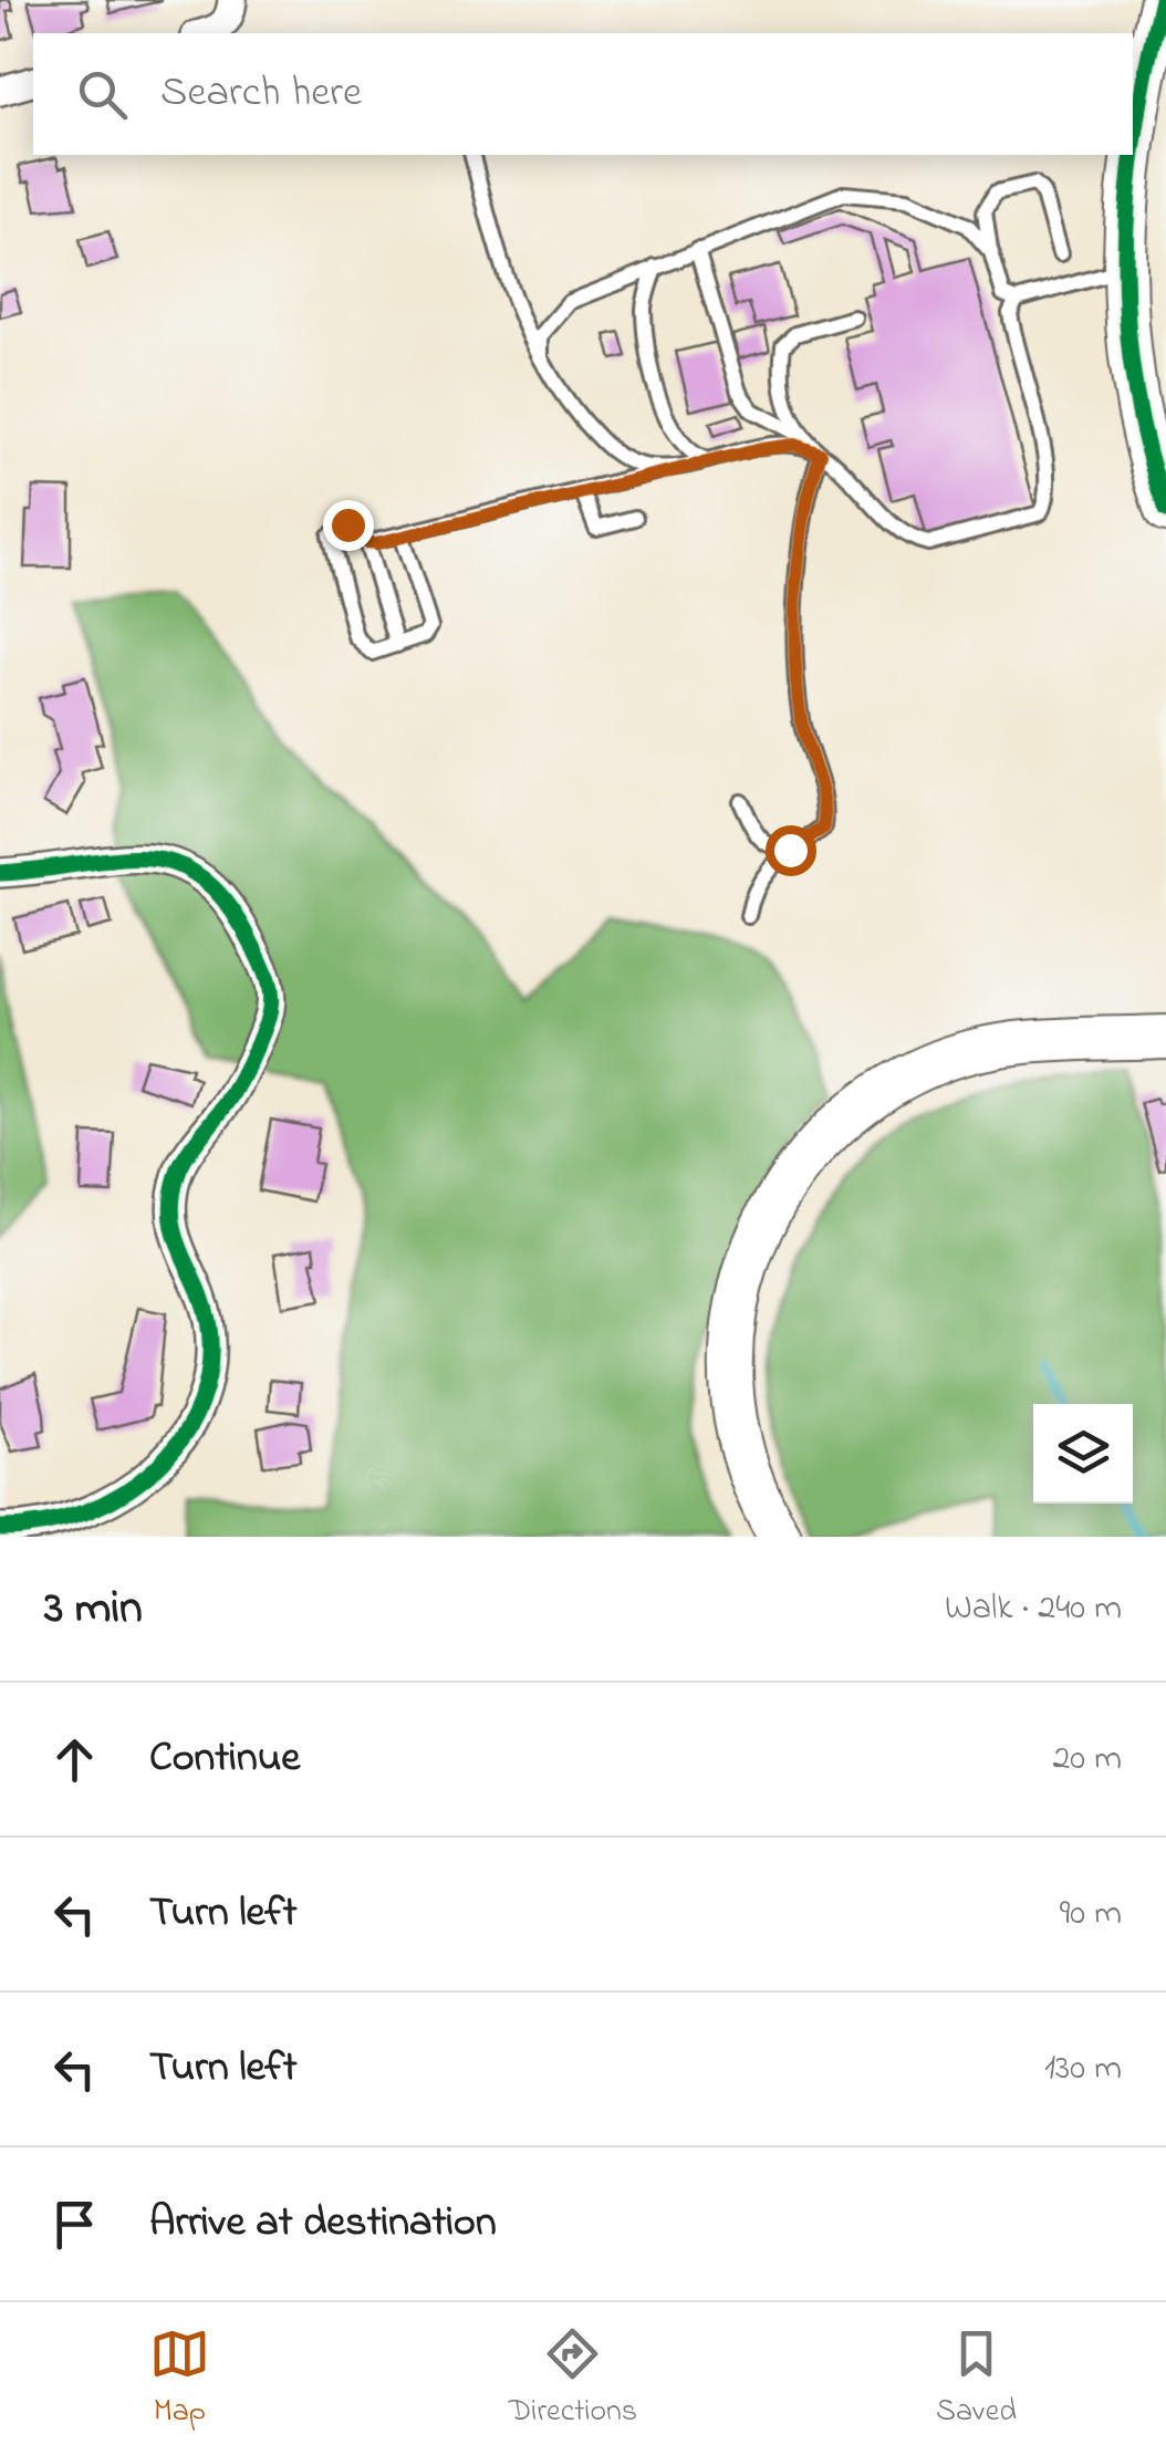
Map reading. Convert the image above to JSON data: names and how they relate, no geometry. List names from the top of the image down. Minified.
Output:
{"page":{"search":"Search here","heading":["3 min","Walk · 240 m"],"list":[["Continue","20 m"],["Turn left","90 m"],["Turn left","130 m"],"Arrive at destination"],"nav":["Map","Directions","Saved"]}}
